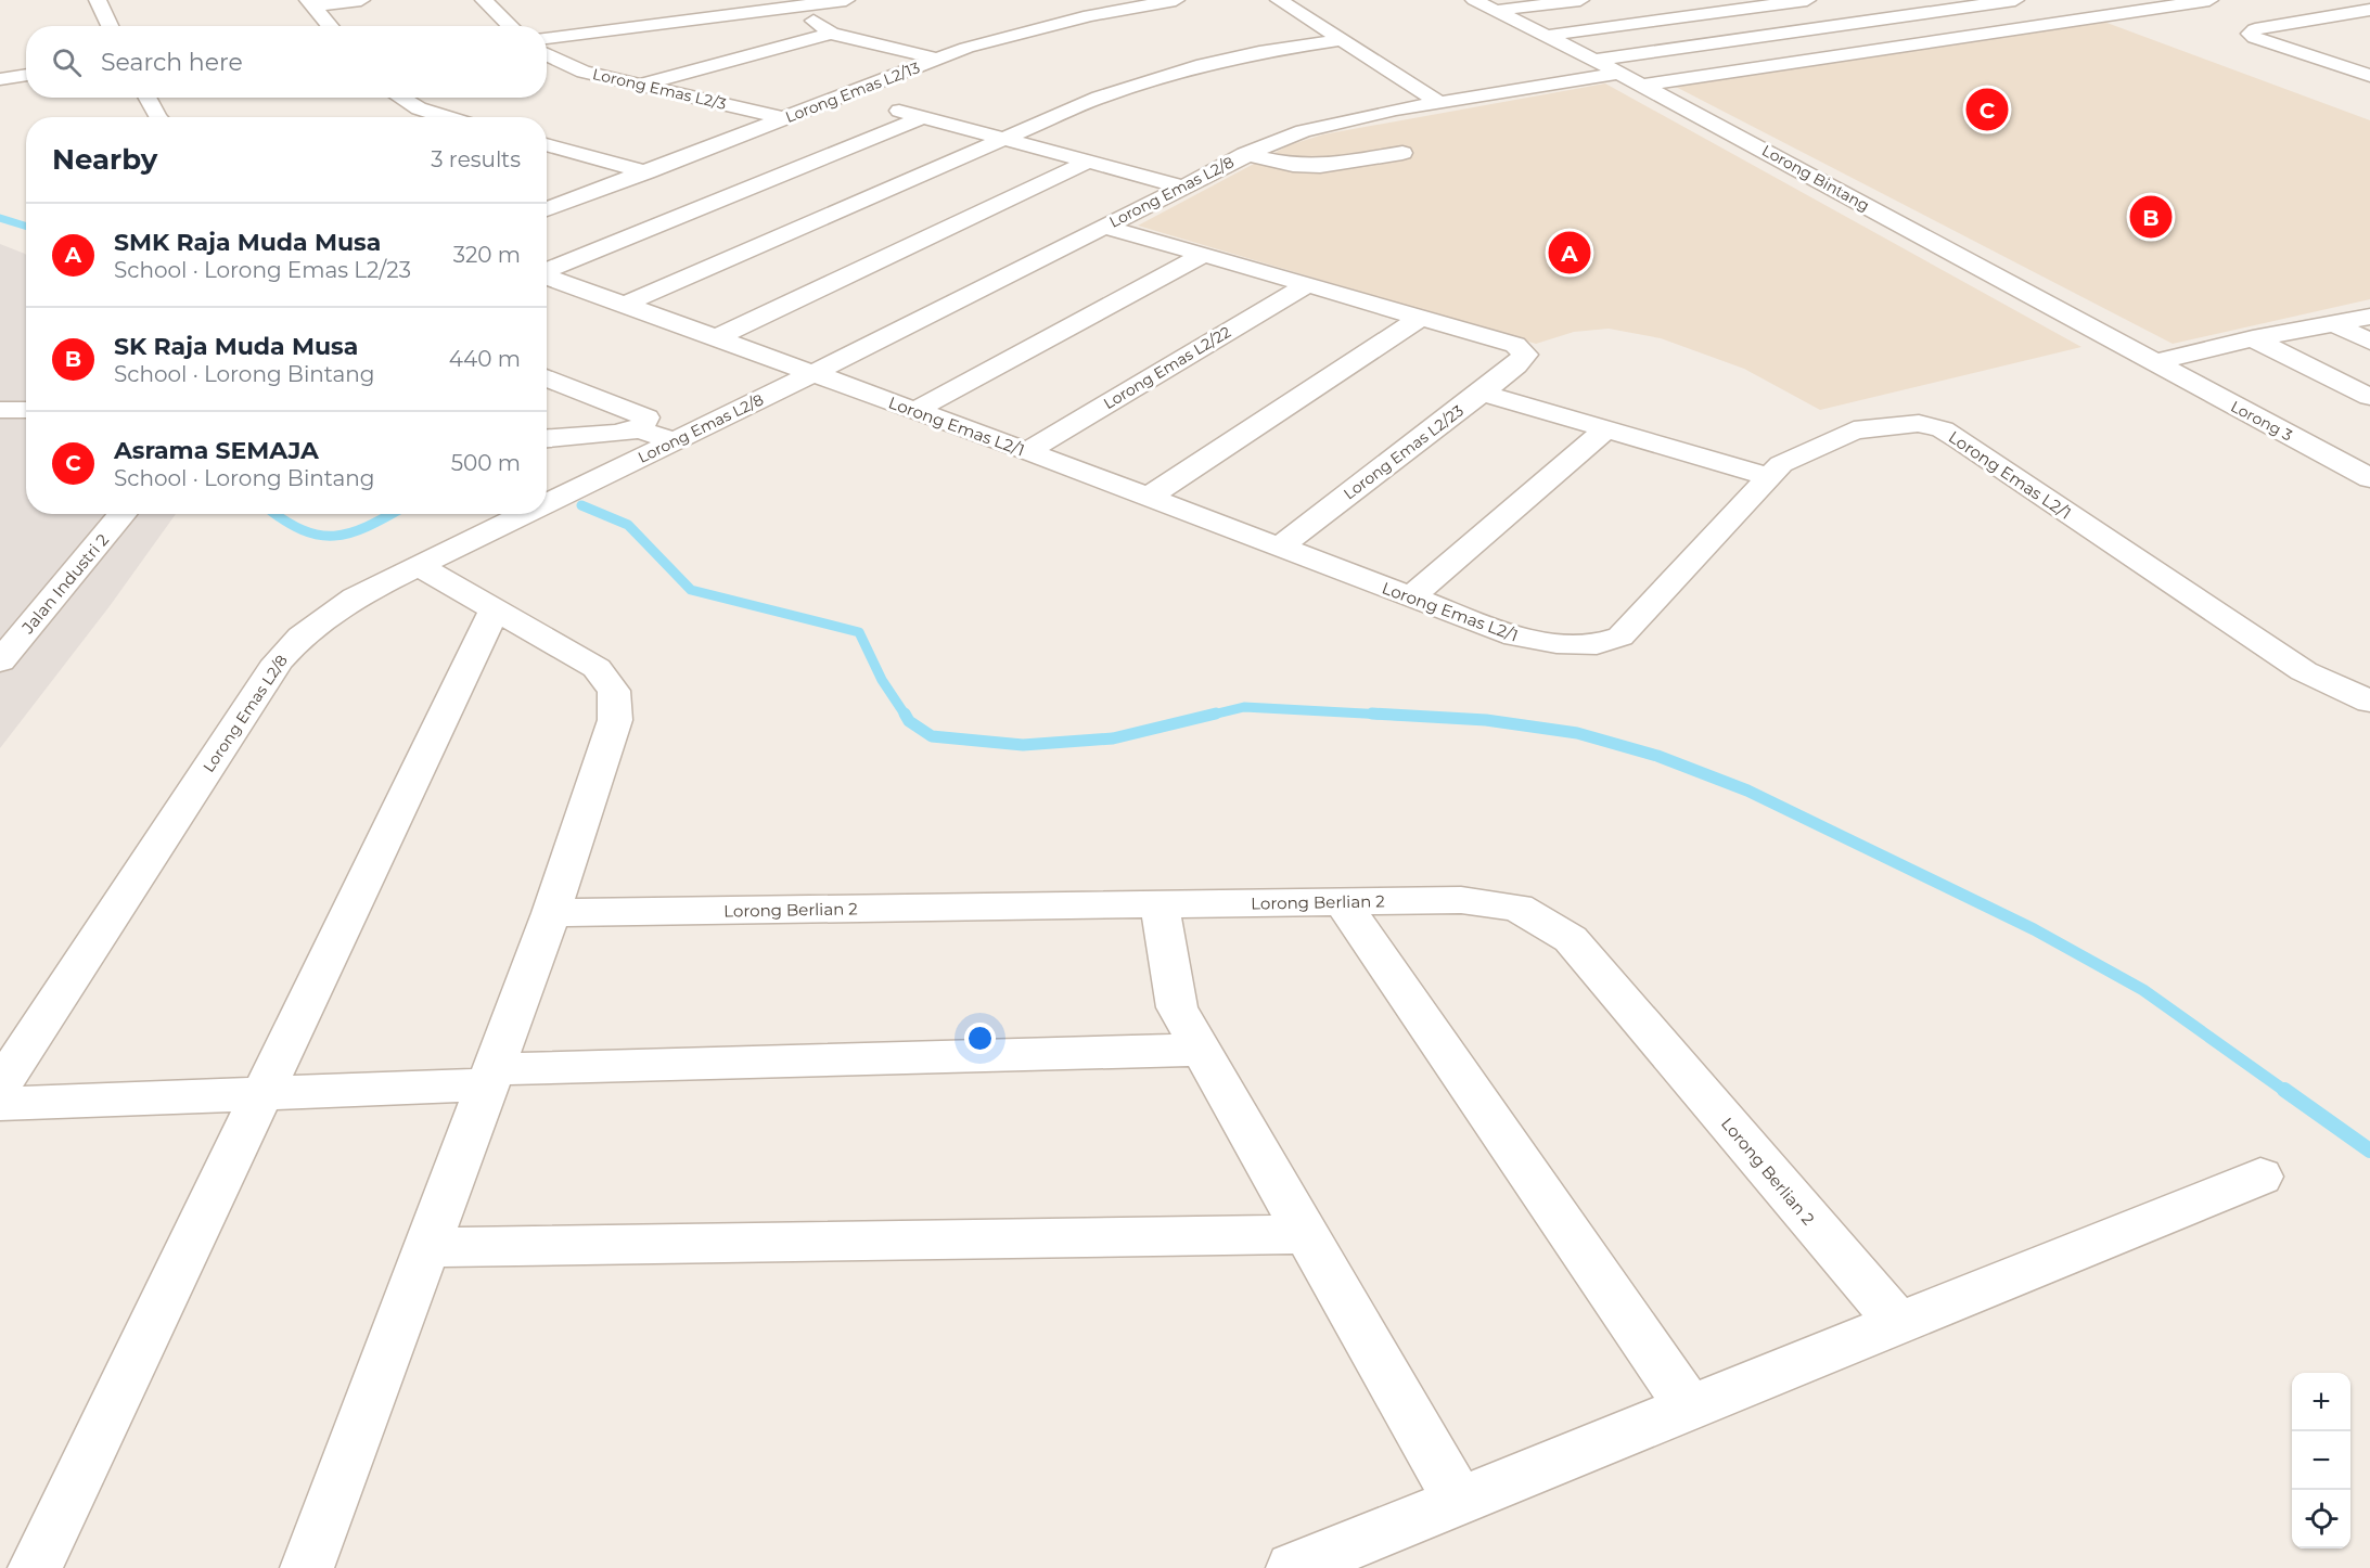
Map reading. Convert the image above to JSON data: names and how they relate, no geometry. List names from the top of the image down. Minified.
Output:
{"streets":{"street":["Lorong Emas L2/3","Lorong Emas L2/13","Lorong Bintang","Lorong Emas L2/8","Lorong Emas L2/22","Lorong 3","Lorong Emas L2/1","Lorong Emas L2/23","Jalan Industri 2","Lorong Berlian 2"]},"crossings":[["Lorong Emas L2/3","Lorong Emas L2/13"],["Lorong Bintang","Lorong Emas L2/8"],["Lorong Bintang","Lorong 3"],["Lorong Emas L2/8","Lorong Emas L2/1"],["Lorong Emas L2/22","Lorong Emas L2/1"],["Lorong Emas L2/1","Lorong Emas L2/23"]],"page":{"search":"Search here","pins":["C","B","A"],"heading":["Nearby","3 results"],"list":[{"mark":"A","name":"SMK Raja Muda Musa","note":"School · Lorong Emas L2/23","value":"320 m"},{"mark":"B","name":"SK Raja Muda Musa","note":"School · Lorong Bintang","value":"440 m"},{"mark":"C","name":"Asrama SEMAJA","note":"School · Lorong Bintang","value":"500 m"}],"map_buttons":["+","−"]}}
